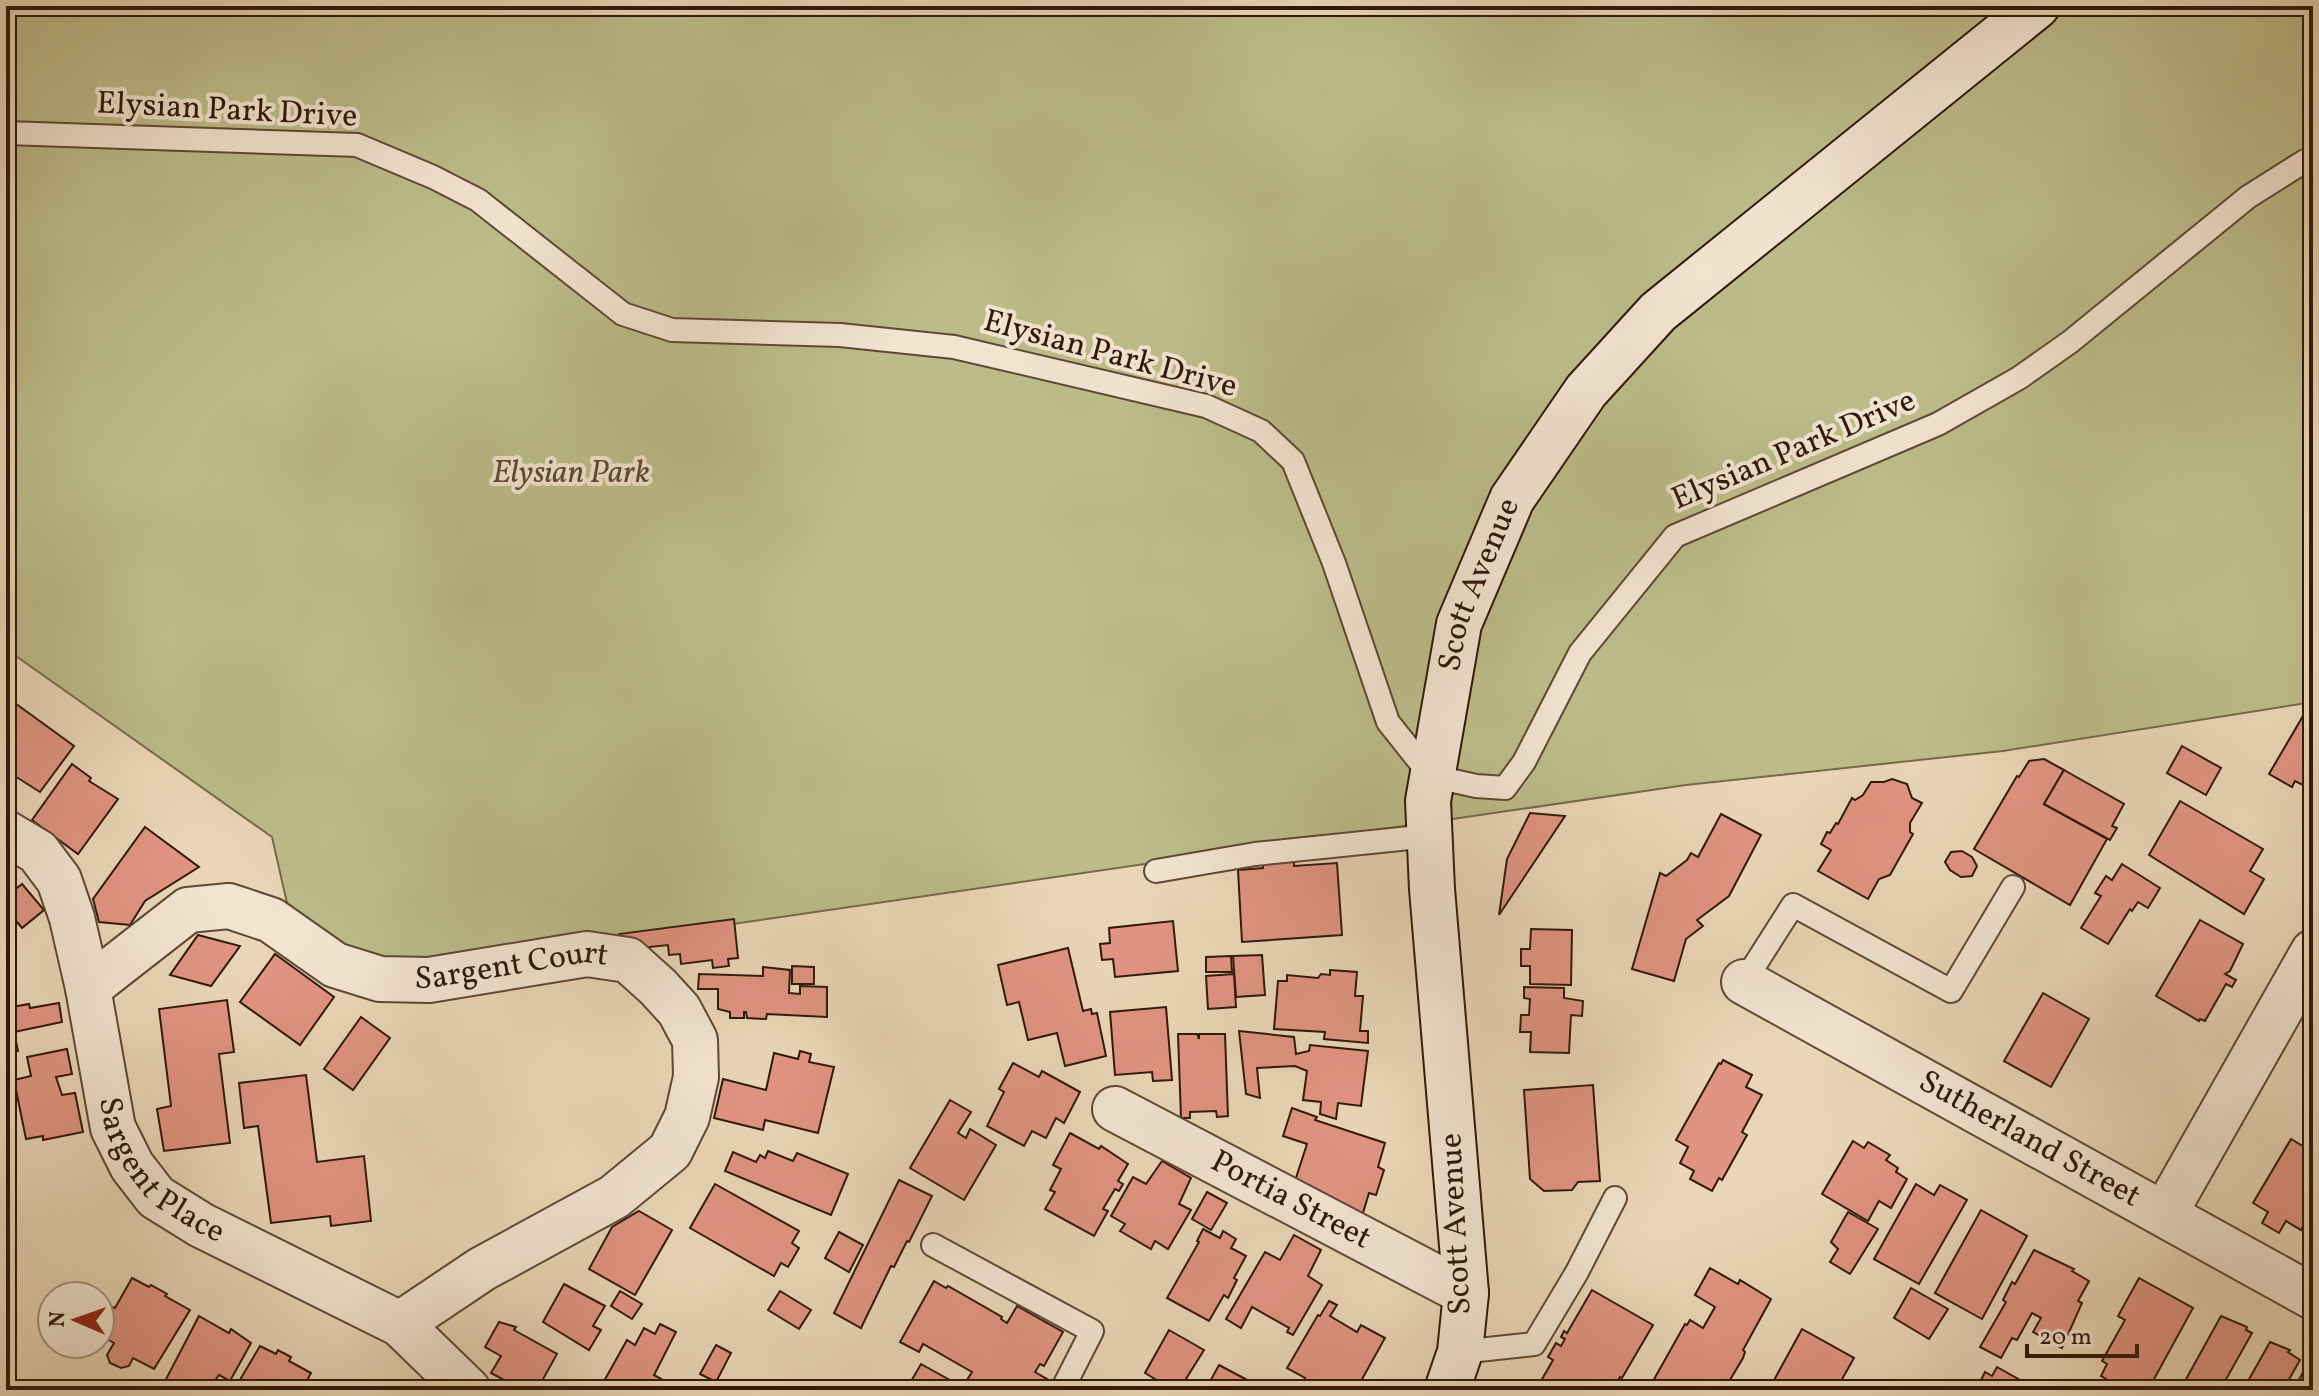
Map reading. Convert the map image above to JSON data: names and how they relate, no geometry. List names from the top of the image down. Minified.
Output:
{"streets":{"street":["Scott Avenue","Sargent Court","Sutherland Street","Sargent Place","Portia Street"],"lane":["Elysian Park Drive"]},"crossings":[["Elysian Park Drive","Scott Avenue"],["Scott Avenue","Portia Street"],["Sargent Court","Sargent Place"]],"parks":["Elysian Park"],"scale_bar":"20 m","north":"left"}
